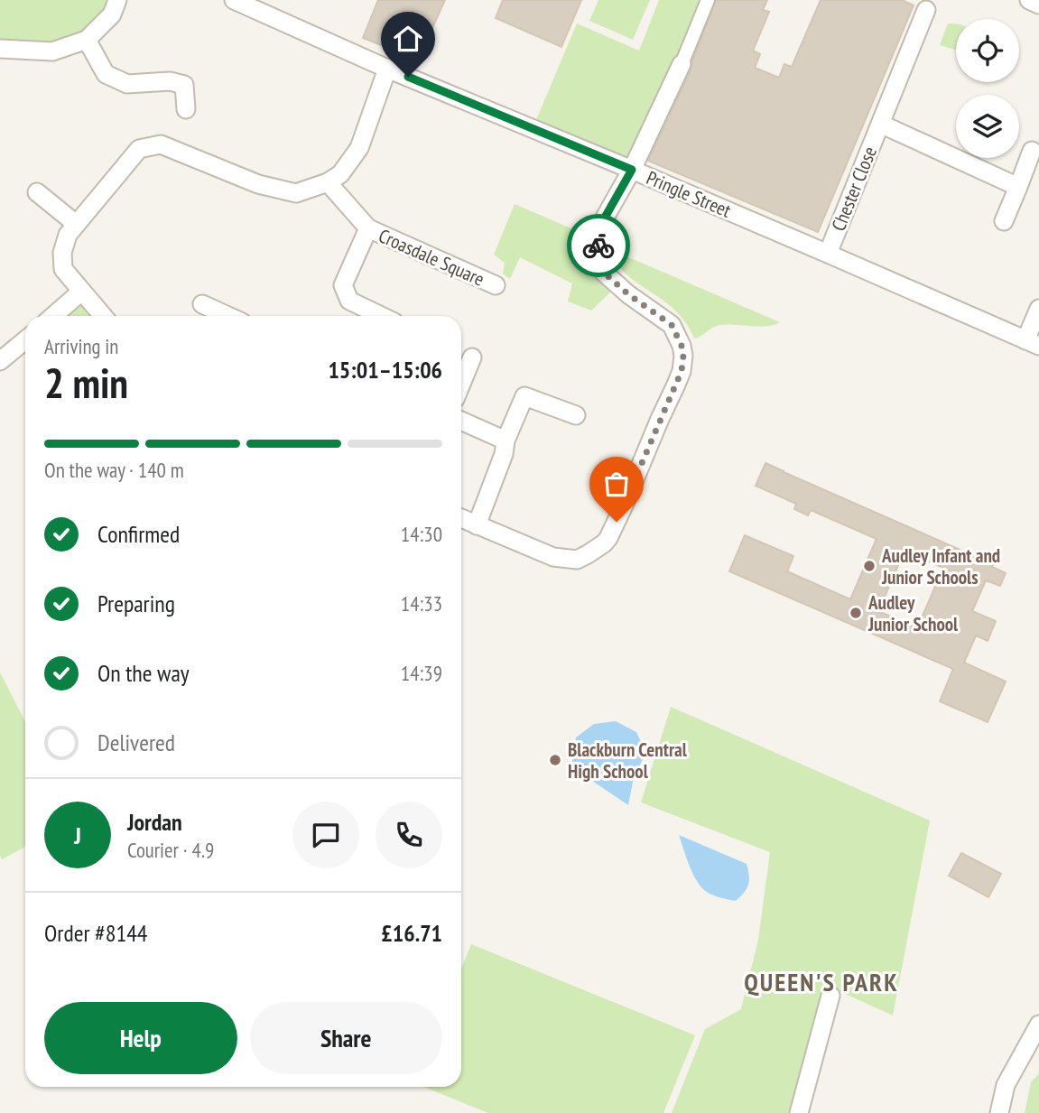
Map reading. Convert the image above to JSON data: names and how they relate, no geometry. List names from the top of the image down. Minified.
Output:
{"streets":{"street":["Chester Close","Pringle Street","Croasdale Square"]},"crossings":[["Chester Close","Pringle Street"]],"districts":["QUEEN'S PARK"],"places":["Audley Infant and Junior Schools","Audley Junior School","Blackburn Central High School"],"page":{"heading":["2 min","Arriving in","15:01–15:06"],"panel":["Jordan","Courier · 4.9","Order #8144","£16.71"],"bar":"On the way · 140 m","list":[["Confirmed","14:30"],["Preparing","14:33"],["On the way","14:39"],"Delivered"],"round":"J","buttons":["Help","Share"]}}
